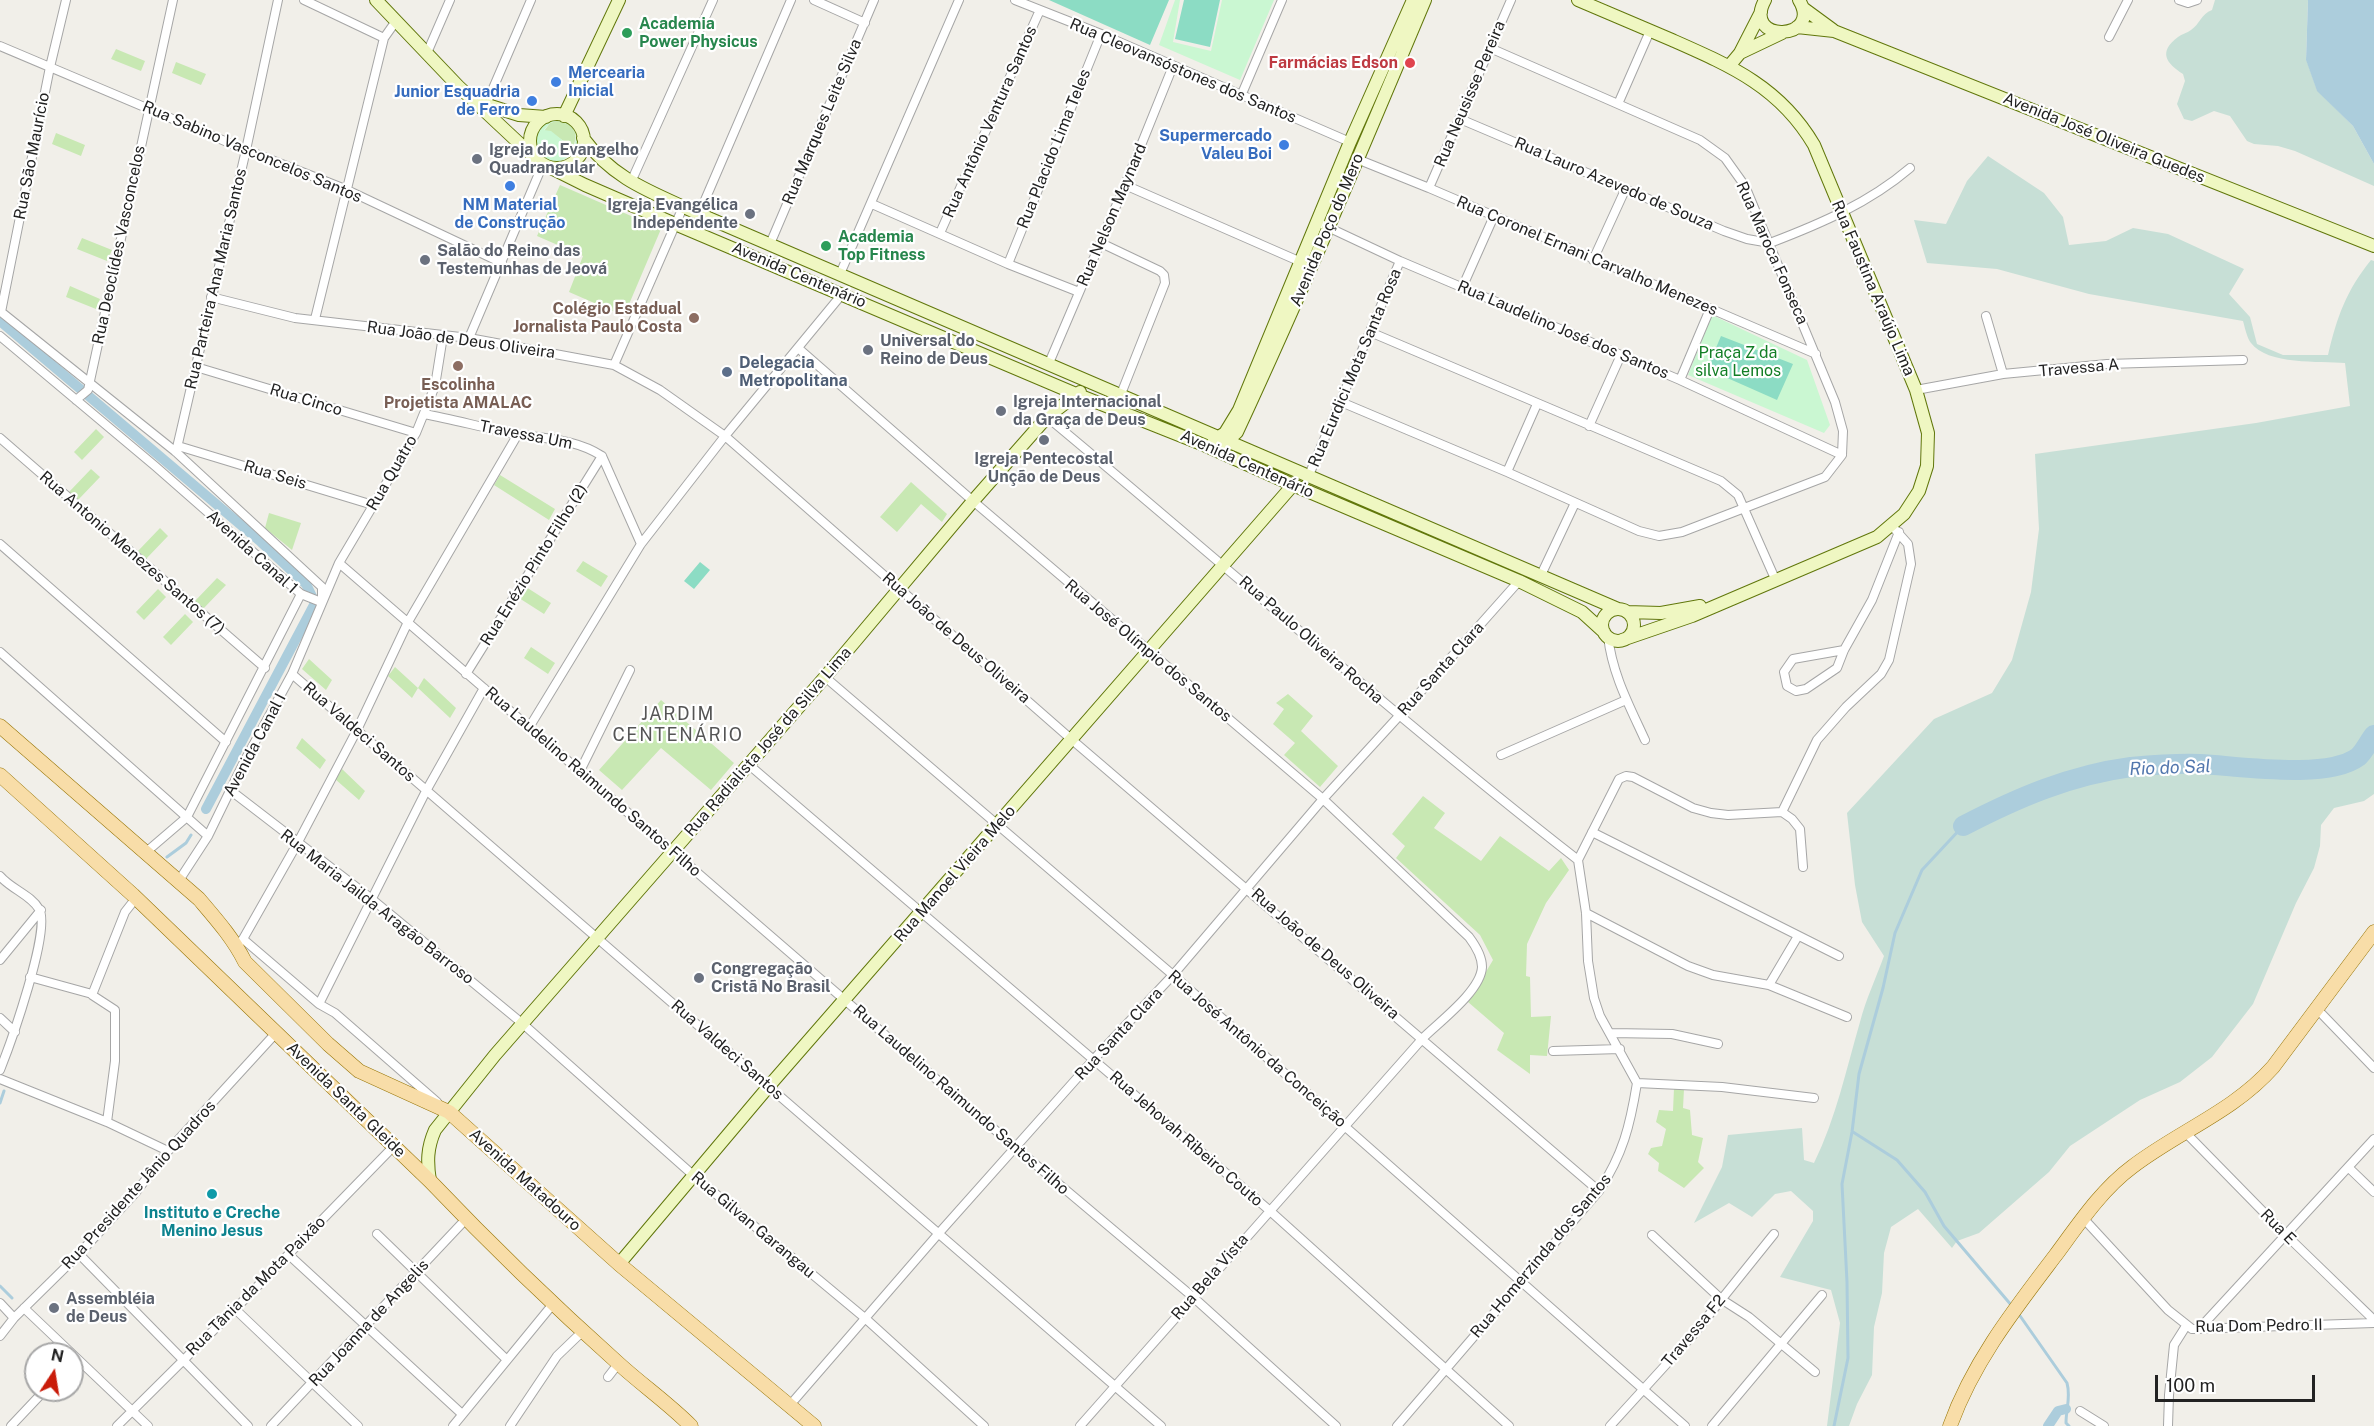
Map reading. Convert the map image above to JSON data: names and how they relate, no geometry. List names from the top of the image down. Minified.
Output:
{"streets":{"main road":["Avenida Santa Gleide","Avenida Matadouro"],"street":["Rua Cleovansóstones dos Santos","Rua Neusisse Pereira","Rua Marques Leite Silva","Rua Antônio Ventura Santos","Avenida José Oliveira Guedes","Rua Placido Lima Teles","Rua Sabino Vasconcelos Santos","Rua São Maurício","Rua Lauro Azevedo de Souza","Rua Nelson Maynard","Avenida Poço do Mero","Rua Deoclídes Vasconcelos","Rua Maroca Fonseca","Rua Coronel Ernani Carvalho Menezes","Avenida Centenário","Rua Parteira Ana Maria Santos","Rua Faustina Araújo Lima","Rua Laudelino José dos Santos","Rua João de Deus Oliveira","Rua Eurdici Mota Santa Rosa","Travessa A","Rua Cinco","Travessa Um","Rua Quatro","Rua Seis","Avenida Canal 1","Rua Antonio Menezes Santos (7)","Rua Enézio Pinto Filho (2)","Rua Paulo Oliveira Rocha","Rua José Olímpio dos Santos","Rua Santa Clara","Rua Valdeci Santos","Rua Radialista José da Silva Lima","Avenida Canal I","Rua Laudelino Raimundo Santos Filho","Rua Manoel Vieira Melo","Rua Maria Jailda Aragão Barroso","Rua José Antônio da Conceição","Rua Jehovah Ribeiro Couto","Rua Presidente Jânio Quadros","Rua Gilvan Garangau","Rua E","Rua Homerzinda dos Santos","Rua Bela Vista","Rua Tânia da Mota Paixão","Rua Joanna de Angelis","Rua Dom Pedro II","Travessa F2"]},"crossings":[["Rua Cleovansóstones dos Santos","Rua Antônio Ventura Santos"],["Rua Cleovansóstones dos Santos","Rua Placido Lima Teles"],["Rua Cleovansóstones dos Santos","Rua Nelson Maynard"],["Rua Cleovansóstones dos Santos","Avenida Poço do Mero"],["Rua Neusisse Pereira","Rua Lauro Azevedo de Souza"],["Rua Neusisse Pereira","Rua Maroca Fonseca"],["Rua Neusisse Pereira","Rua Coronel Ernani Carvalho Menezes"],["Rua Marques Leite Silva","Avenida Centenário"],["Rua Sabino Vasconcelos Santos","Rua São Maurício"],["Rua Sabino Vasconcelos Santos","Rua Deoclídes Vasconcelos"],["Rua Sabino Vasconcelos Santos","Rua Parteira Ana Maria Santos"],["Rua São Maurício","Avenida Canal 1"],["Rua Lauro Azevedo de Souza","Rua Maroca Fonseca"],["Rua Nelson Maynard","Avenida Centenário"],["Avenida Poço do Mero","Rua Coronel Ernani Carvalho Menezes"],["Avenida Poço do Mero","Avenida Centenário"],["Avenida Poço do Mero","Rua Laudelino José dos Santos"],["Rua Deoclídes Vasconcelos","Avenida Canal 1"],["Rua Maroca Fonseca","Rua Coronel Ernani Carvalho Menezes"],["Rua Maroca Fonseca","Rua Laudelino José dos Santos"],["Avenida Centenário","Rua Faustina Araújo Lima"],["Avenida Centenário","Rua Eurdici Mota Santa Rosa"],["Avenida Centenário","Rua Santa Clara"],["Avenida Centenário","Rua Radialista José da Silva Lima"],["Avenida Centenário","Rua Manoel Vieira Melo"],["Rua Parteira Ana Maria Santos","Rua João de Deus Oliveira"],["Rua Parteira Ana Maria Santos","Rua Cinco"],["Rua Parteira Ana Maria Santos","Rua Seis"],["Rua Parteira Ana Maria Santos","Avenida Canal 1"],["Rua Faustina Araújo Lima","Travessa A"],["Rua Laudelino José dos Santos","Rua Eurdici Mota Santa Rosa"],["Rua João de Deus Oliveira","Rua Quatro"],["Rua João de Deus Oliveira","Rua Santa Clara"],["Rua João de Deus Oliveira","Rua Radialista José da Silva Lima"],["Rua João de Deus Oliveira","Rua Manoel Vieira Melo"],["Rua João de Deus Oliveira","Rua Homerzinda dos Santos"],["Rua João de Deus Oliveira","Rua Bela Vista"],["Rua Cinco","Rua Quatro"],["Travessa Um","Rua Quatro"],["Travessa Um","Rua Enézio Pinto Filho (2)"],["Rua Quatro","Rua Seis"],["Rua Quatro","Avenida Canal 1"],["Rua Quatro","Avenida Canal I"],["Rua Quatro","Rua Laudelino Raimundo Santos Filho"],["Rua Seis","Avenida Canal 1"],["Avenida Canal 1","Rua Antonio Menezes Santos (7)"],["Avenida Canal 1","Avenida Canal I"],["Avenida Canal 1","Avenida Santa Gleide"],["Rua Enézio Pinto Filho (2)","Rua Laudelino Raimundo Santos Filho"],["Rua Paulo Oliveira Rocha","Rua Santa Clara"],["Rua Paulo Oliveira Rocha","Rua Radialista José da Silva Lima"],["Rua Paulo Oliveira Rocha","Rua Manoel Vieira Melo"],["Rua José Olímpio dos Santos","Rua Santa Clara"],["Rua José Olímpio dos Santos","Rua Radialista José da Silva Lima"],["Rua José Olímpio dos Santos","Rua Manoel Vieira Melo"],["Rua José Olímpio dos Santos","Rua Bela Vista"],["Rua Santa Clara","Rua Valdeci Santos"],["Rua Santa Clara","Rua Laudelino Raimundo Santos Filho"],["Rua Santa Clara","Rua José Antônio da Conceição"],["Rua Santa Clara","Rua Jehovah Ribeiro Couto"],["Rua Santa Clara","Avenida Matadouro"],["Rua Santa Clara","Rua Gilvan Garangau"],["Rua Valdeci Santos","Rua Radialista José da Silva Lima"],["Rua Valdeci Santos","Avenida Canal I"],["Rua Valdeci Santos","Rua Manoel Vieira Melo"],["Rua Valdeci Santos","Rua Bela Vista"],["Rua Radialista José da Silva Lima","Rua Laudelino Raimundo Santos Filho"],["Rua Radialista José da Silva Lima","Rua Maria Jailda Aragão Barroso"],["Rua Radialista José da Silva Lima","Rua José Antônio da Conceição"],["Rua Radialista José da Silva Lima","Avenida Santa Gleide"],["Rua Radialista José da Silva Lima","Rua Jehovah Ribeiro Couto"],["Rua Radialista José da Silva Lima","Avenida Matadouro"],["Rua Radialista José da Silva Lima","Rua Gilvan Garangau"],["Avenida Canal I","Rua Maria Jailda Aragão Barroso"],["Avenida Canal I","Avenida Santa Gleide"],["Rua Laudelino Raimundo Santos Filho","Rua Manoel Vieira Melo"],["Rua Laudelino Raimundo Santos Filho","Rua Bela Vista"],["Rua Manoel Vieira Melo","Rua José Antônio da Conceição"],["Rua Manoel Vieira Melo","Rua Jehovah Ribeiro Couto"],["Rua Manoel Vieira Melo","Avenida Matadouro"],["Rua Manoel Vieira Melo","Rua Gilvan Garangau"],["Rua Maria Jailda Aragão Barroso","Rua Gilvan Garangau"],["Rua José Antônio da Conceição","Rua Homerzinda dos Santos"],["Rua José Antônio da Conceição","Rua Bela Vista"],["Rua José Antônio da Conceição","Travessa F2"],["Avenida Santa Gleide","Avenida Matadouro"],["Avenida Santa Gleide","Rua Presidente Jânio Quadros"],["Avenida Santa Gleide","Rua Tânia da Mota Paixão"],["Avenida Santa Gleide","Rua Joanna de Angelis"],["Rua Jehovah Ribeiro Couto","Rua Homerzinda dos Santos"],["Rua Jehovah Ribeiro Couto","Rua Bela Vista"],["Rua E","Rua Dom Pedro II"]],"districts":["JARDIM CENTENÁRIO"],"water":["Rio do Sal"],"parks":["Praça Z da silva Lemos"],"places":["Academia Power Physicus","Farmácias Edson","Mercearia Inicial","Junior Esquadria de Ferro","Supermercado Valeu Boi","Igreja do Evangelho Quadrangular","NM Material de Construção","Igreja Evangélica Independente","Academia Top Fitness","Salão do Reino das Testemunhas de Jeová","Colégio Estadual Jornalista Paulo Costa","Universal do Reino de Deus","Escolinha Projetista AMALAC","Delegacia Metropolitana","Igreja Internacional da Graça de Deus","Igreja Pentecostal Unção de Deus","Congregação Cristã No Brasil","Instituto e Creche Menino Jesus","Assembléia de Deus"],"scale_bar":"100 m","north":"top"}
